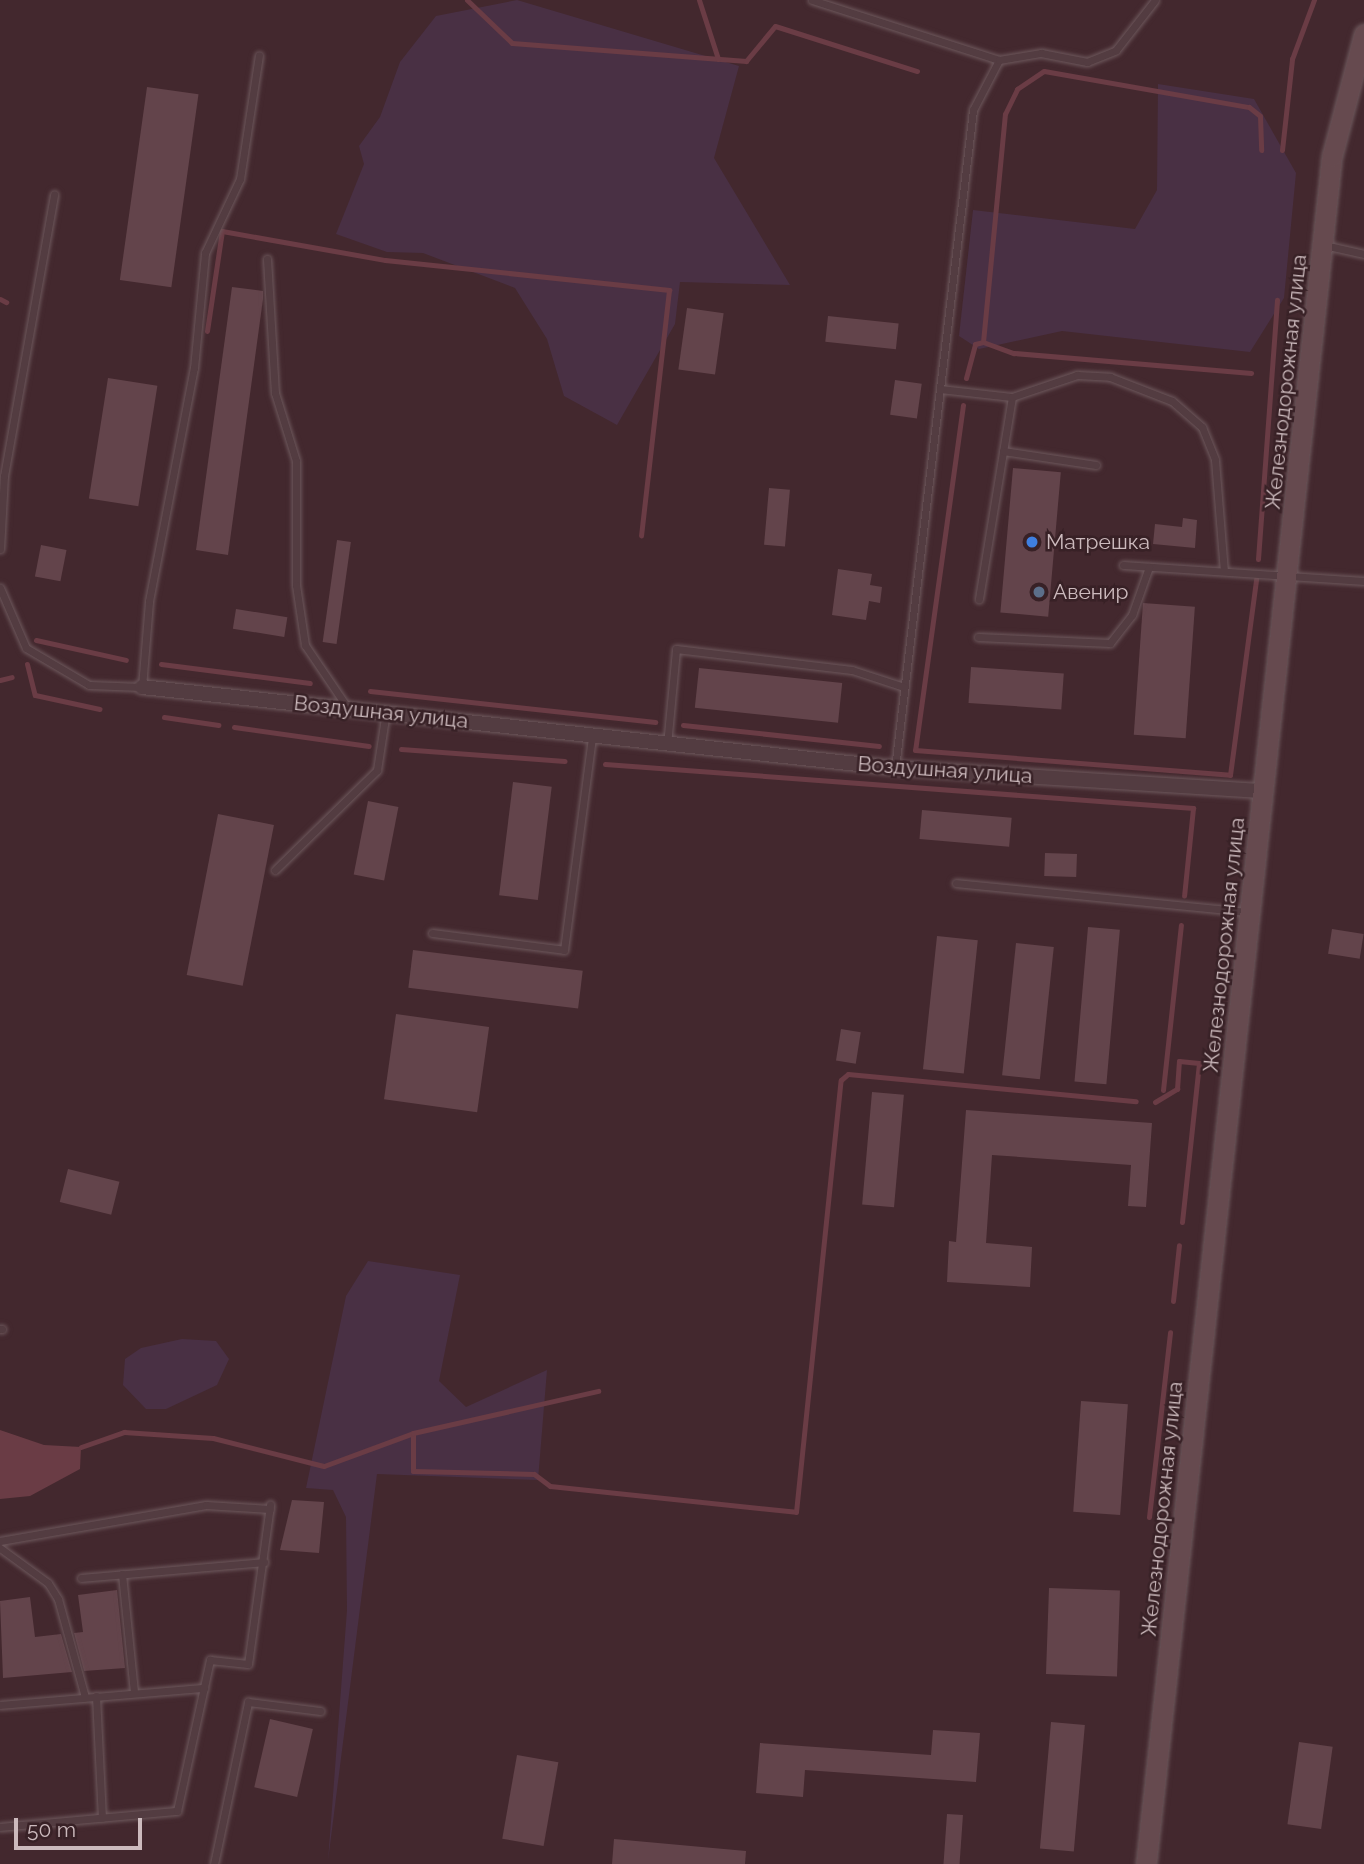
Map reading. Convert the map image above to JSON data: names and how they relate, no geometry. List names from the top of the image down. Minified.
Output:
{"streets":{"main road":["Железнодорожная улица"],"street":["Воздушная улица"]},"crossings":[["Железнодорожная улица","Воздушная улица"]],"places":["Матрешка","Авенир"],"scale_bar":"50 m"}
